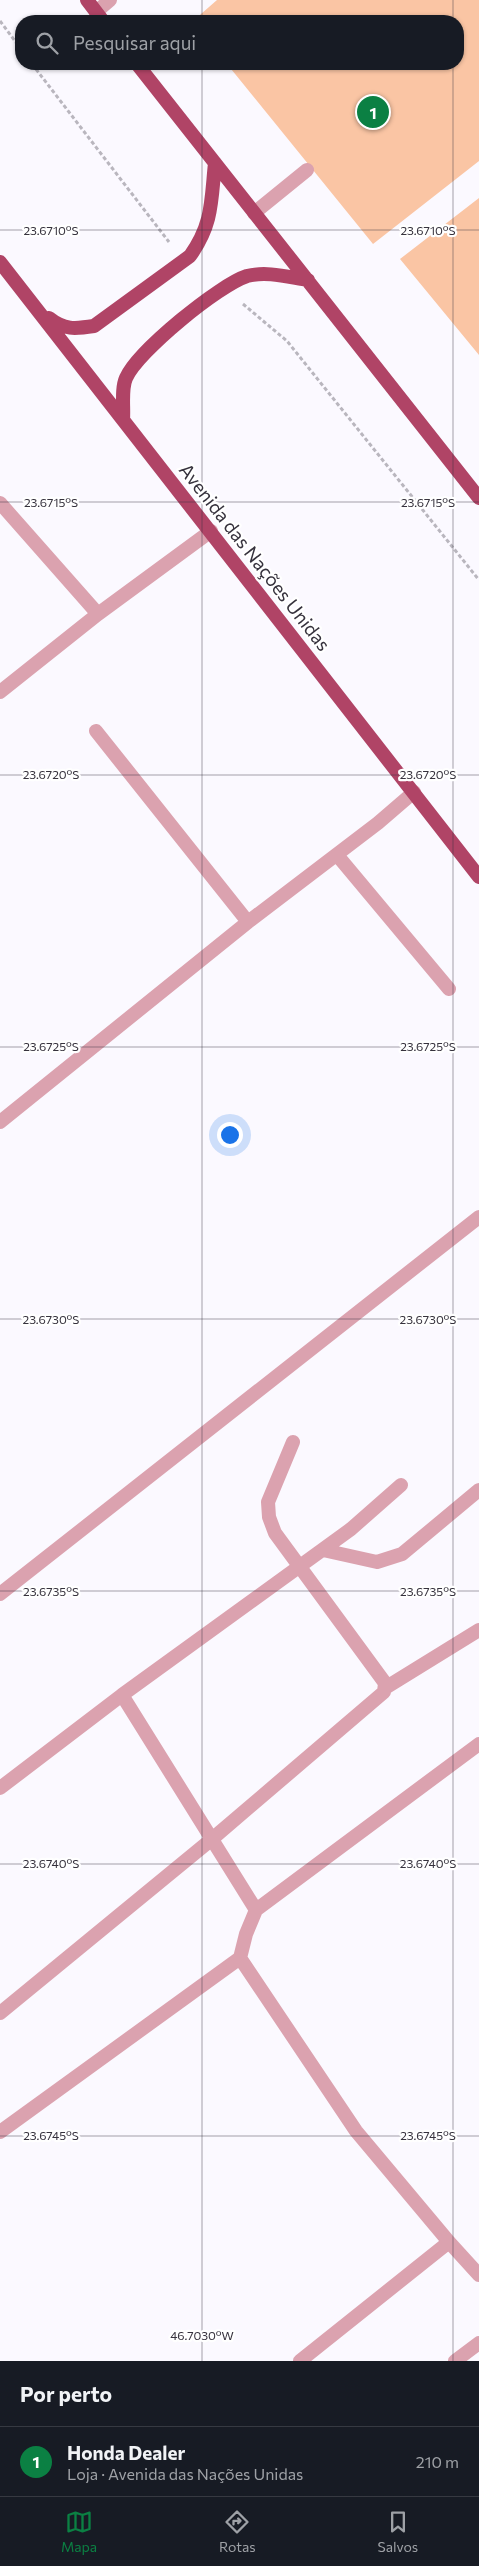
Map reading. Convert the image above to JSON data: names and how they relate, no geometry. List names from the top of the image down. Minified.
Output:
{"streets":{"highway":["Avenida das Nações Unidas"]},"page":{"search":"Pesquisar aqui","pins":"1","heading":"Por perto","list":[{"mark":"1","name":"Honda Dealer","note":"Loja · Avenida das Nações Unidas","value":"210 m"}],"nav":["Mapa","Rotas","Salvos"]},"coordinates":["23.6710°S","23.6715°S","23.6720°S","23.6725°S","23.6730°S","23.6735°S","23.6740°S","23.6745°S","46.7030°W"]}
